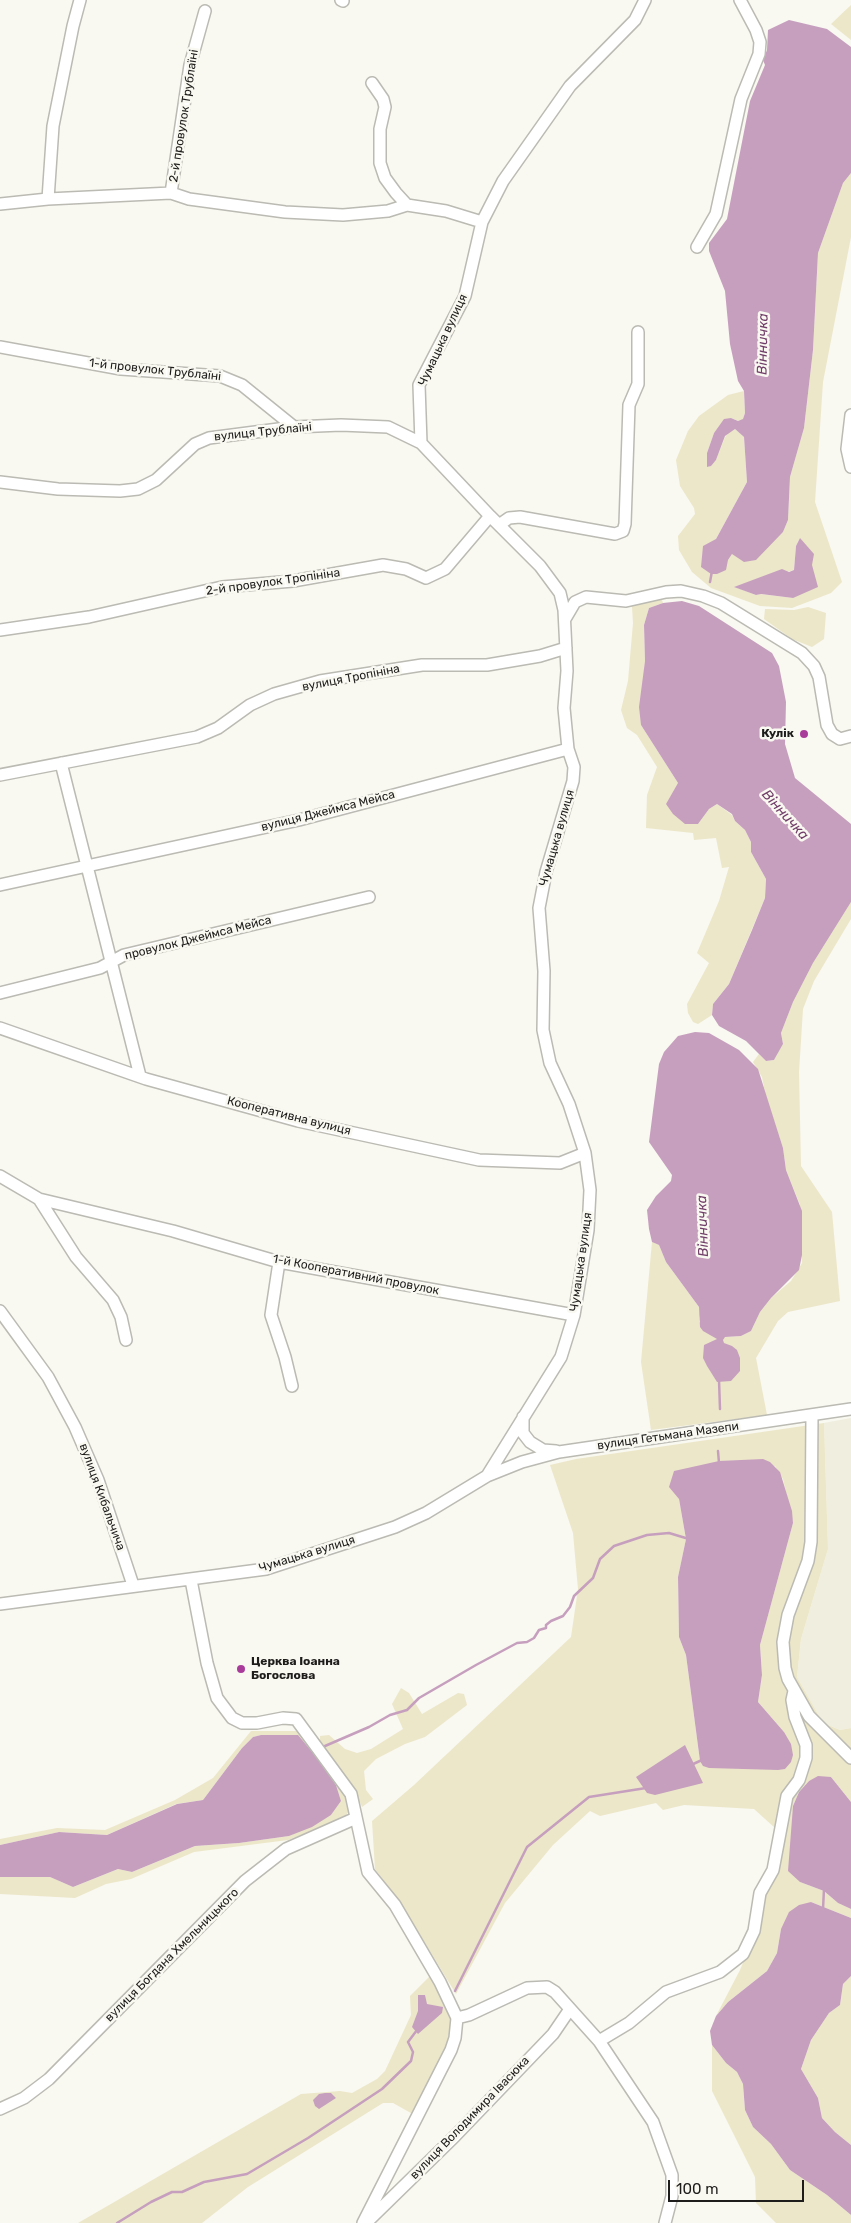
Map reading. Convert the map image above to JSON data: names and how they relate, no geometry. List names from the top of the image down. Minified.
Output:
{"streets":{"street":["2-й провулок Трублаїні","Чумацька вулиця","1-й провулок Трублаїні","вулиця Трублаїні","2-й провулок Тропініна","вулиця Тропініна","вулиця Джеймса Мейса","провулок Джеймса Мейса","Кооперативна вулиця","1-й Кооперативний провулок","вулиця Гетьмана Мазепи","вулиця Кибальчича","вулиця Богдана Хмельницького","вулиця Володимира Івасюка"]},"crossings":[["Чумацька вулиця","вулиця Трублаїні"],["Чумацька вулиця","2-й провулок Тропініна"],["Чумацька вулиця","вулиця Тропініна"],["Чумацька вулиця","вулиця Джеймса Мейса"],["Чумацька вулиця","Кооперативна вулиця"],["Чумацька вулиця","1-й Кооперативний провулок"],["Чумацька вулиця","вулиця Гетьмана Мазепи"],["Чумацька вулиця","вулиця Кибальчича"],["1-й провулок Трублаїні","вулиця Трублаїні"]],"water":["Вінничка"],"places":["Кулік","Церква Іоанна Богослова"],"scale_bar":"100 m"}
